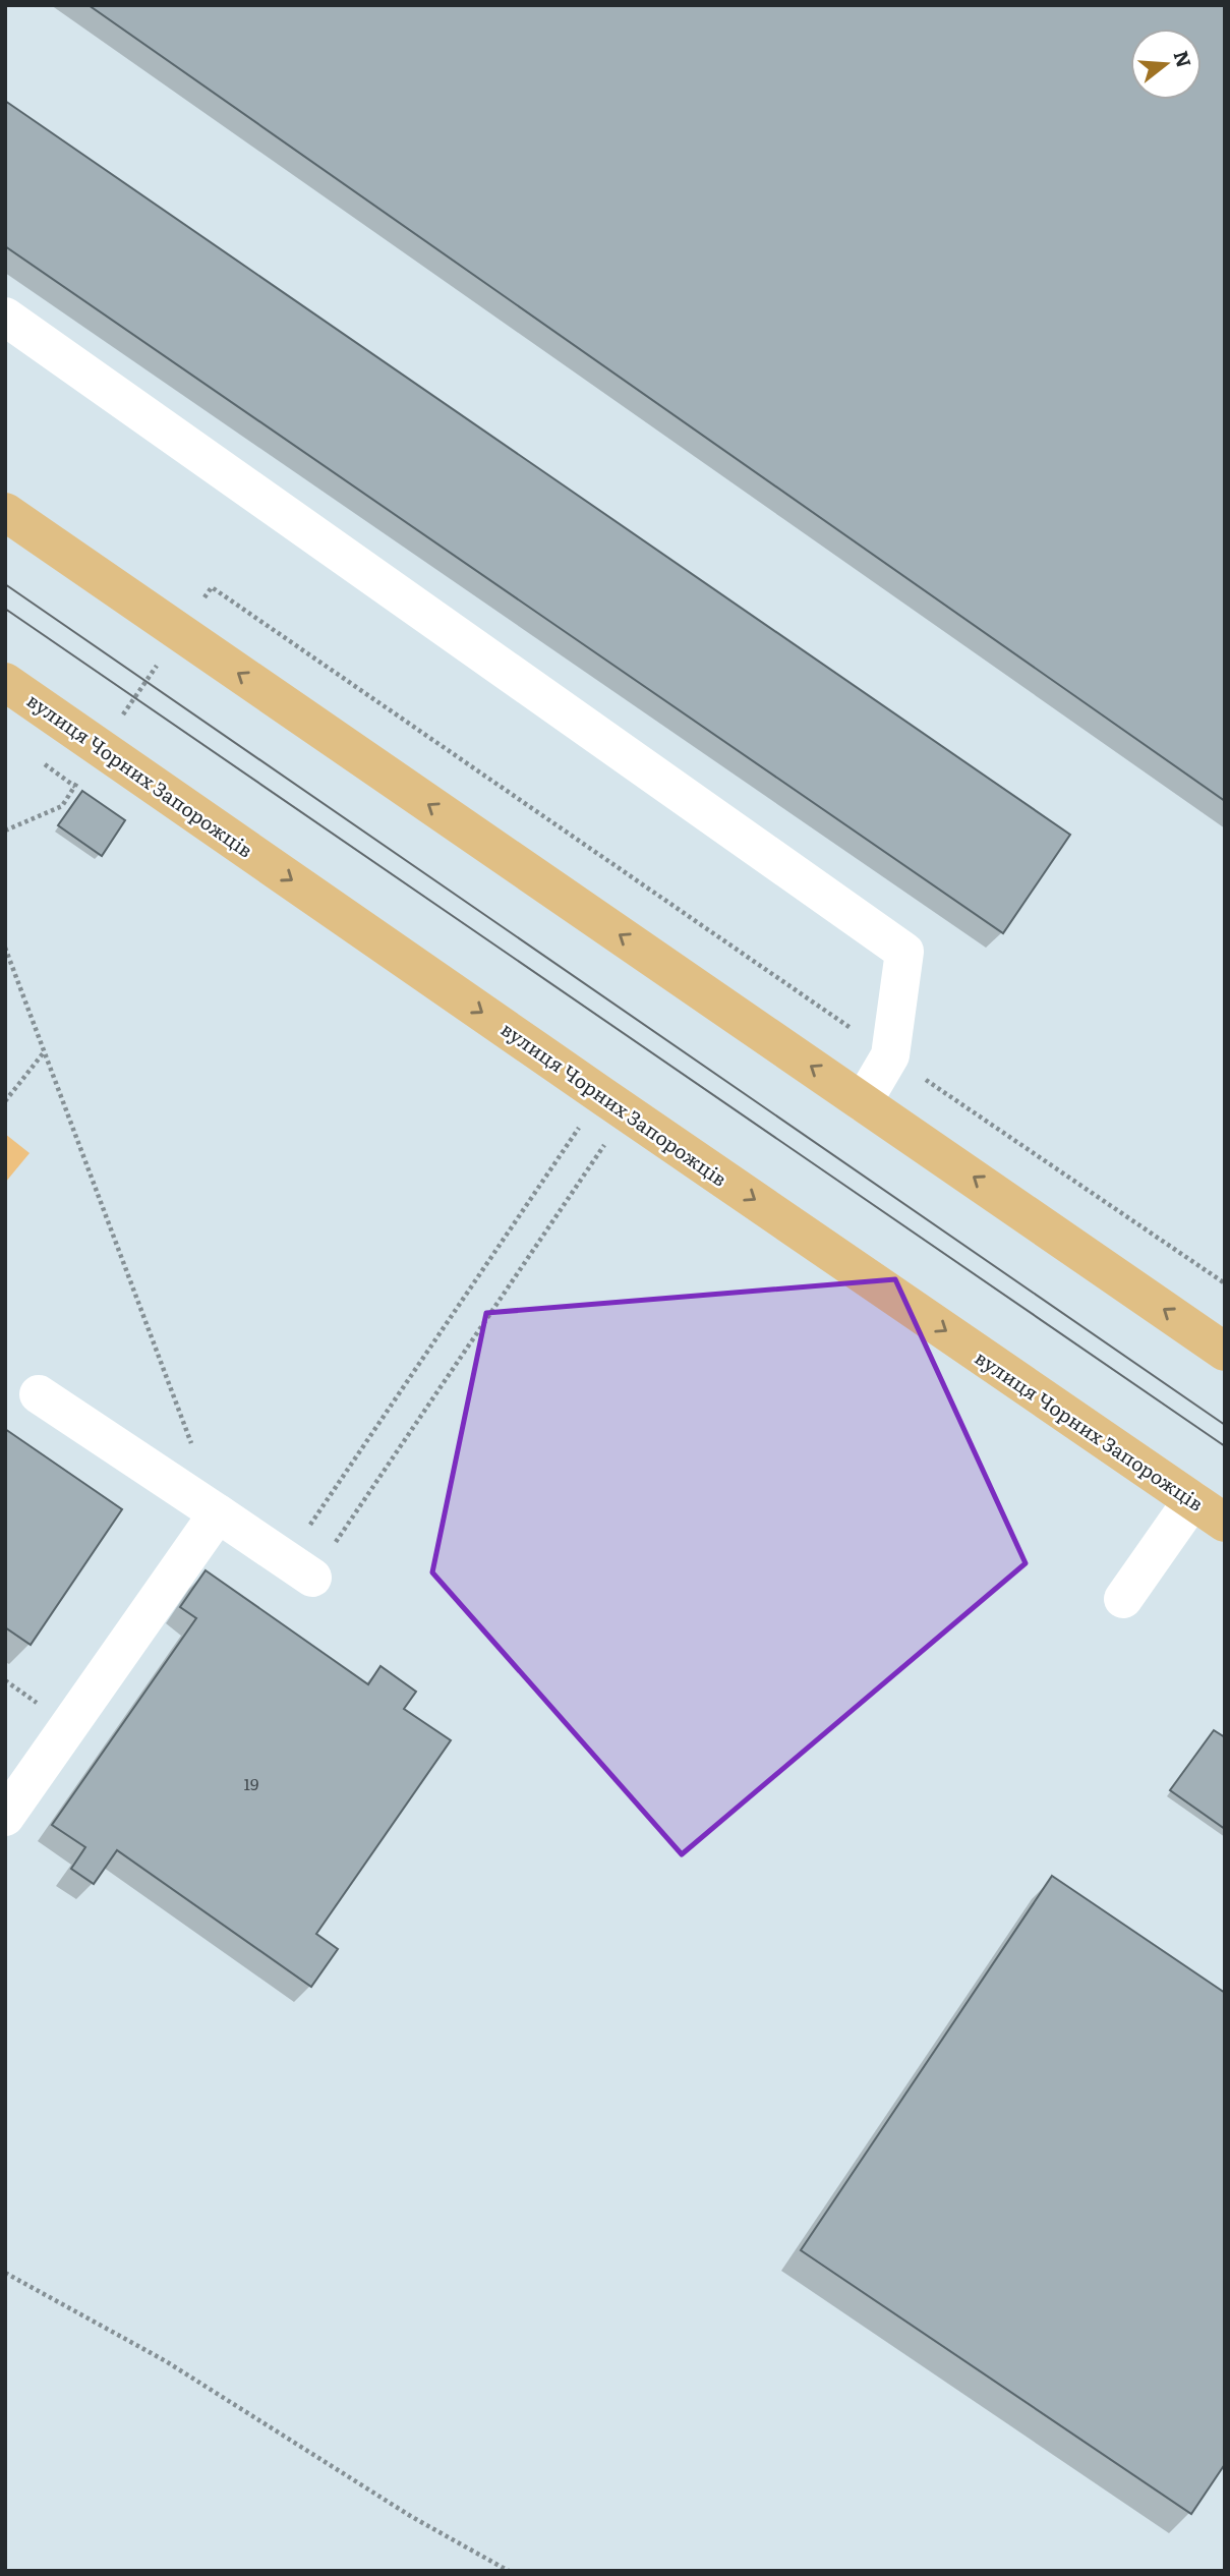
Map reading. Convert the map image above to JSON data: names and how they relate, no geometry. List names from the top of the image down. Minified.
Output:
{"streets":{"main road":["вулиця Чорних Запорожців"]},"house_numbers":["19"],"north":"right"}
